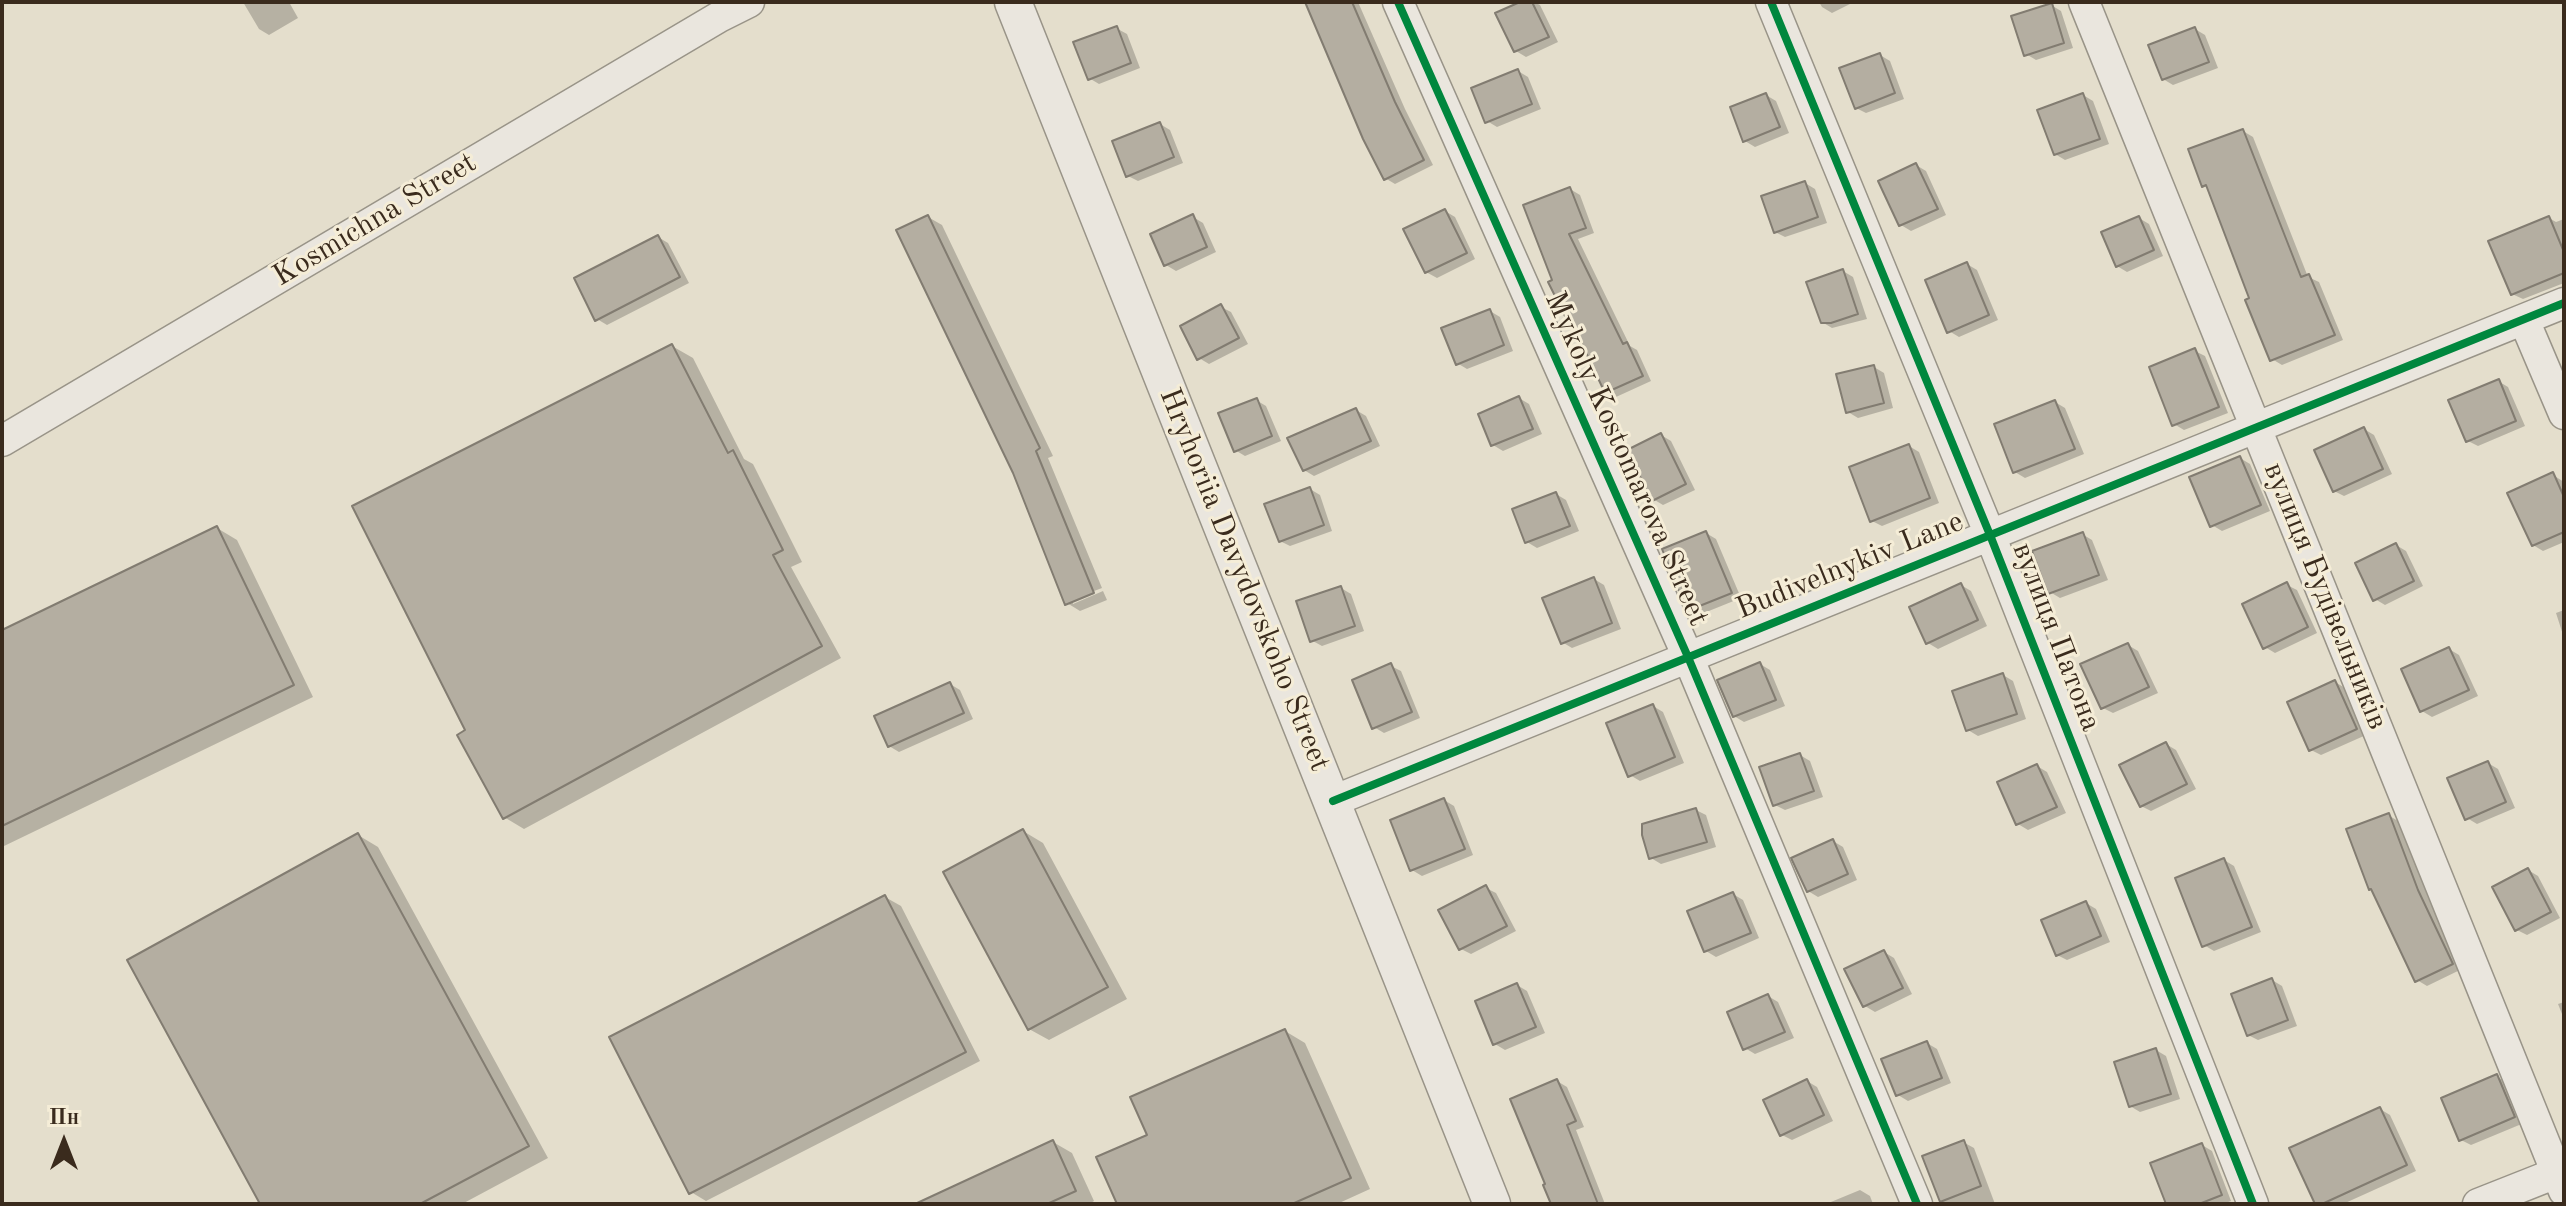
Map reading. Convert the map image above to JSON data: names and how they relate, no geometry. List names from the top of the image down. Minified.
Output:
{"streets":{"street":["Kosmichna Street","Mykoly Kostomarova Street","Budivelnykiv Lane","Hryhoriia Davydovskoho Street","вулиця Будівельників","вулиця Патона"]},"crossings":[["Mykoly Kostomarova Street","Budivelnykiv Lane"],["Budivelnykiv Lane","Hryhoriia Davydovskoho Street"],["Budivelnykiv Lane","вулиця Будівельників"],["Budivelnykiv Lane","вулиця Патона"]],"north":"top"}
